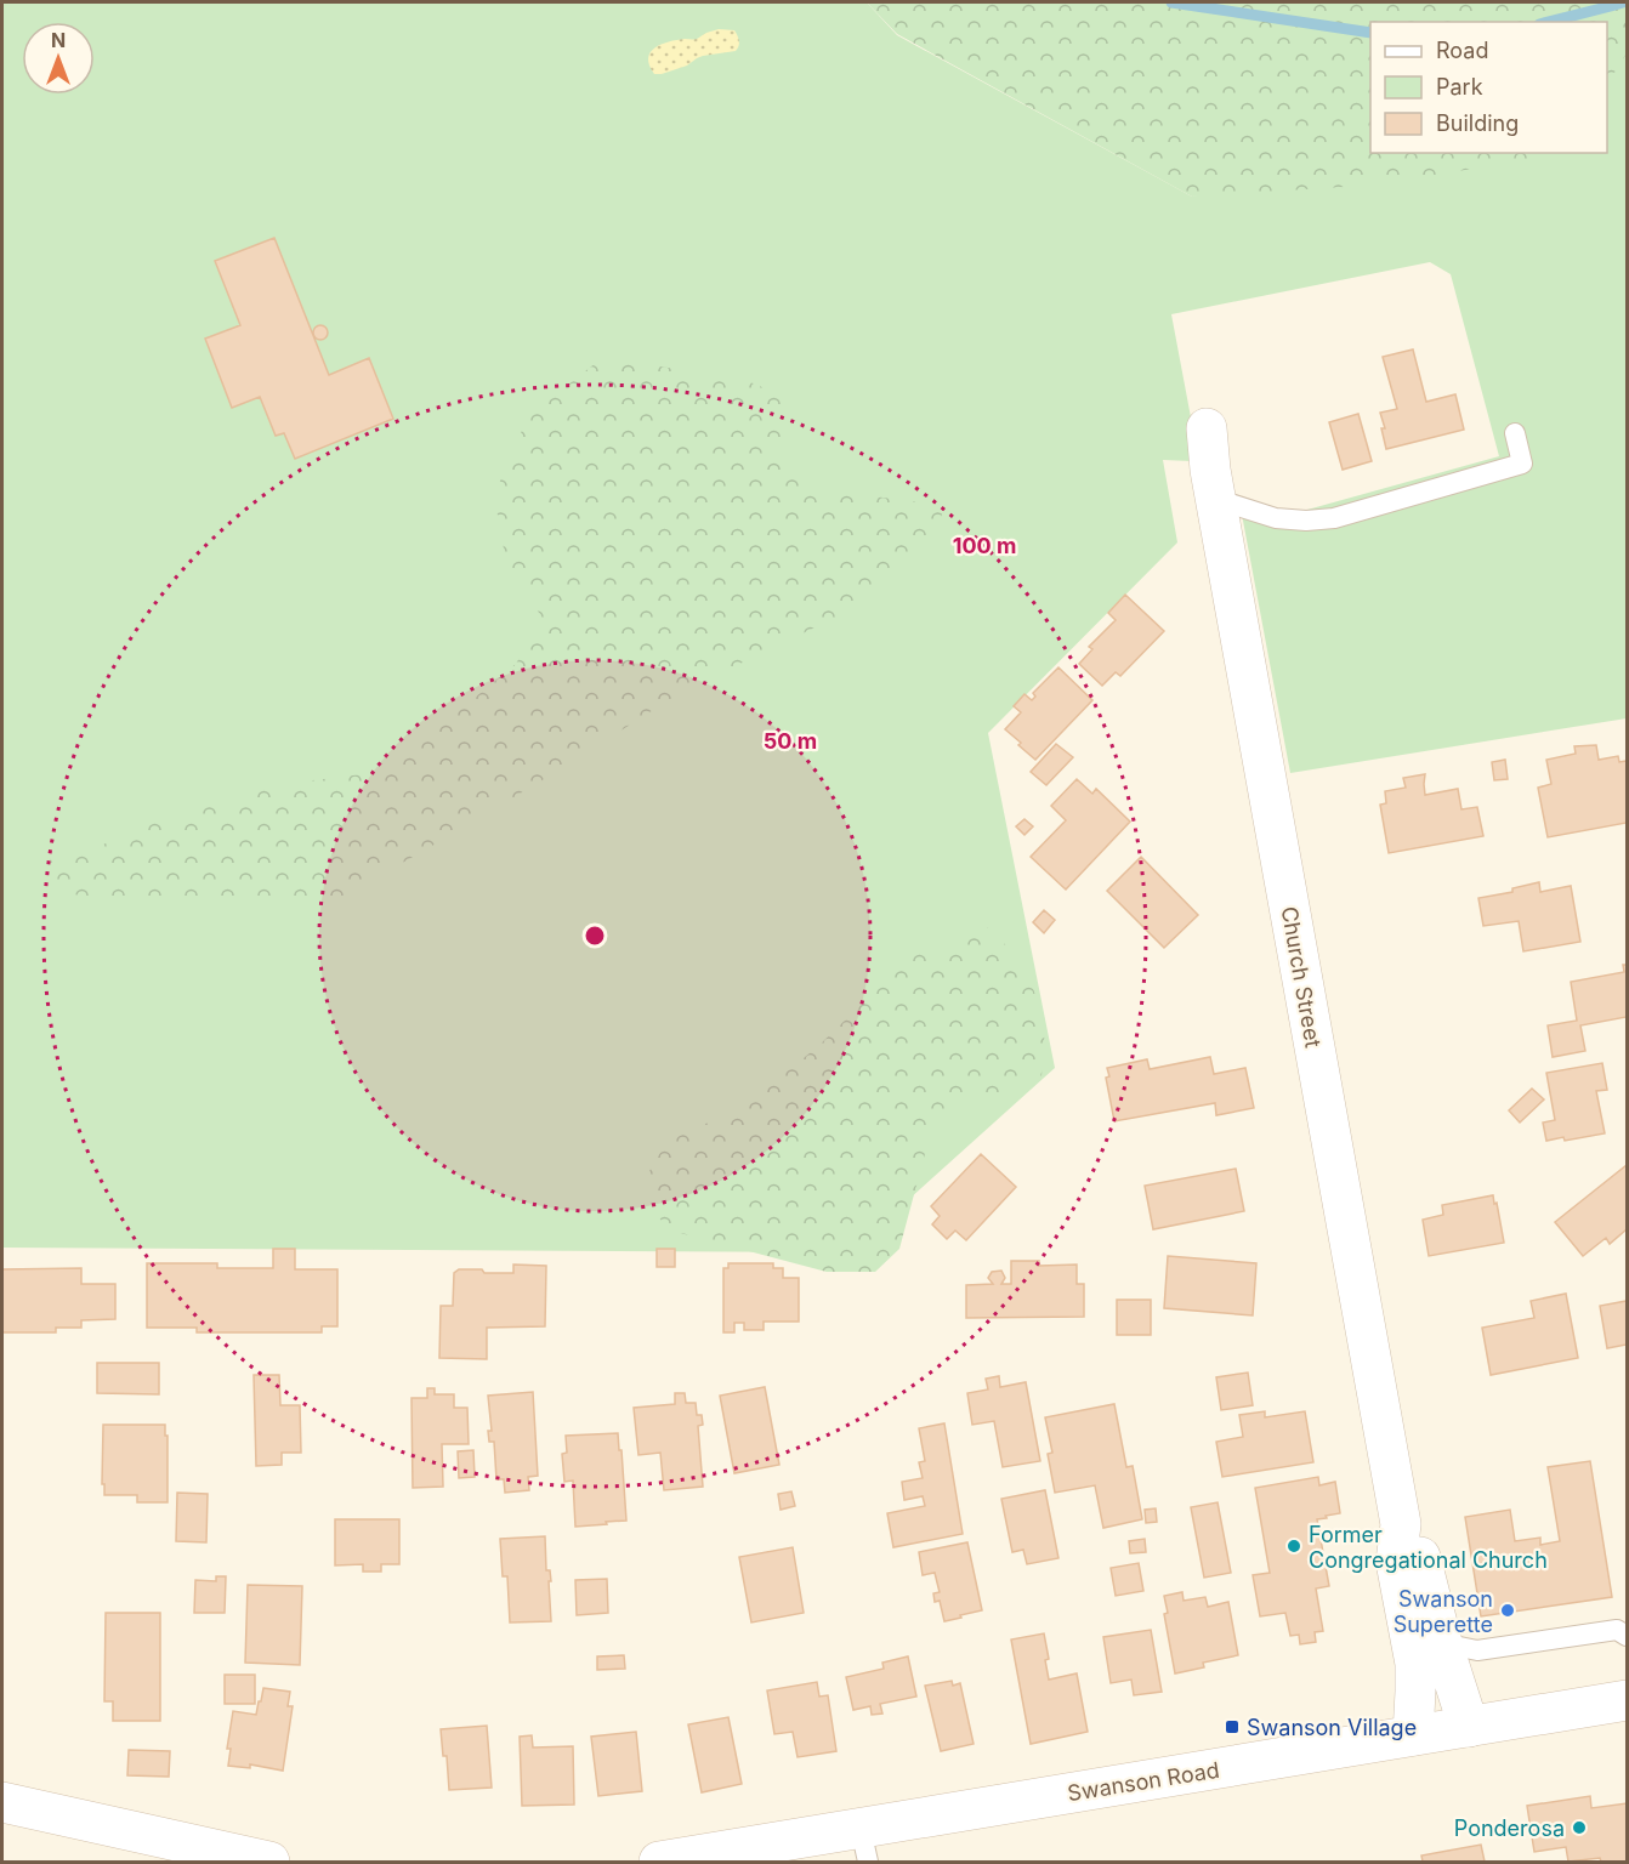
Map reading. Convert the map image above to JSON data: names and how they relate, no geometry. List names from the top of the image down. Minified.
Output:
{"streets":{"street":["Church Street","Swanson Road"]},"crossings":[["Church Street","Swanson Road"]],"places":{"other":["Former Congregational Church","Swanson Superette","Ponderosa"],"transit":["Swanson Village"]},"legend":["Road","Park","Building"],"north":"top","rings":["100 m","50 m"]}
